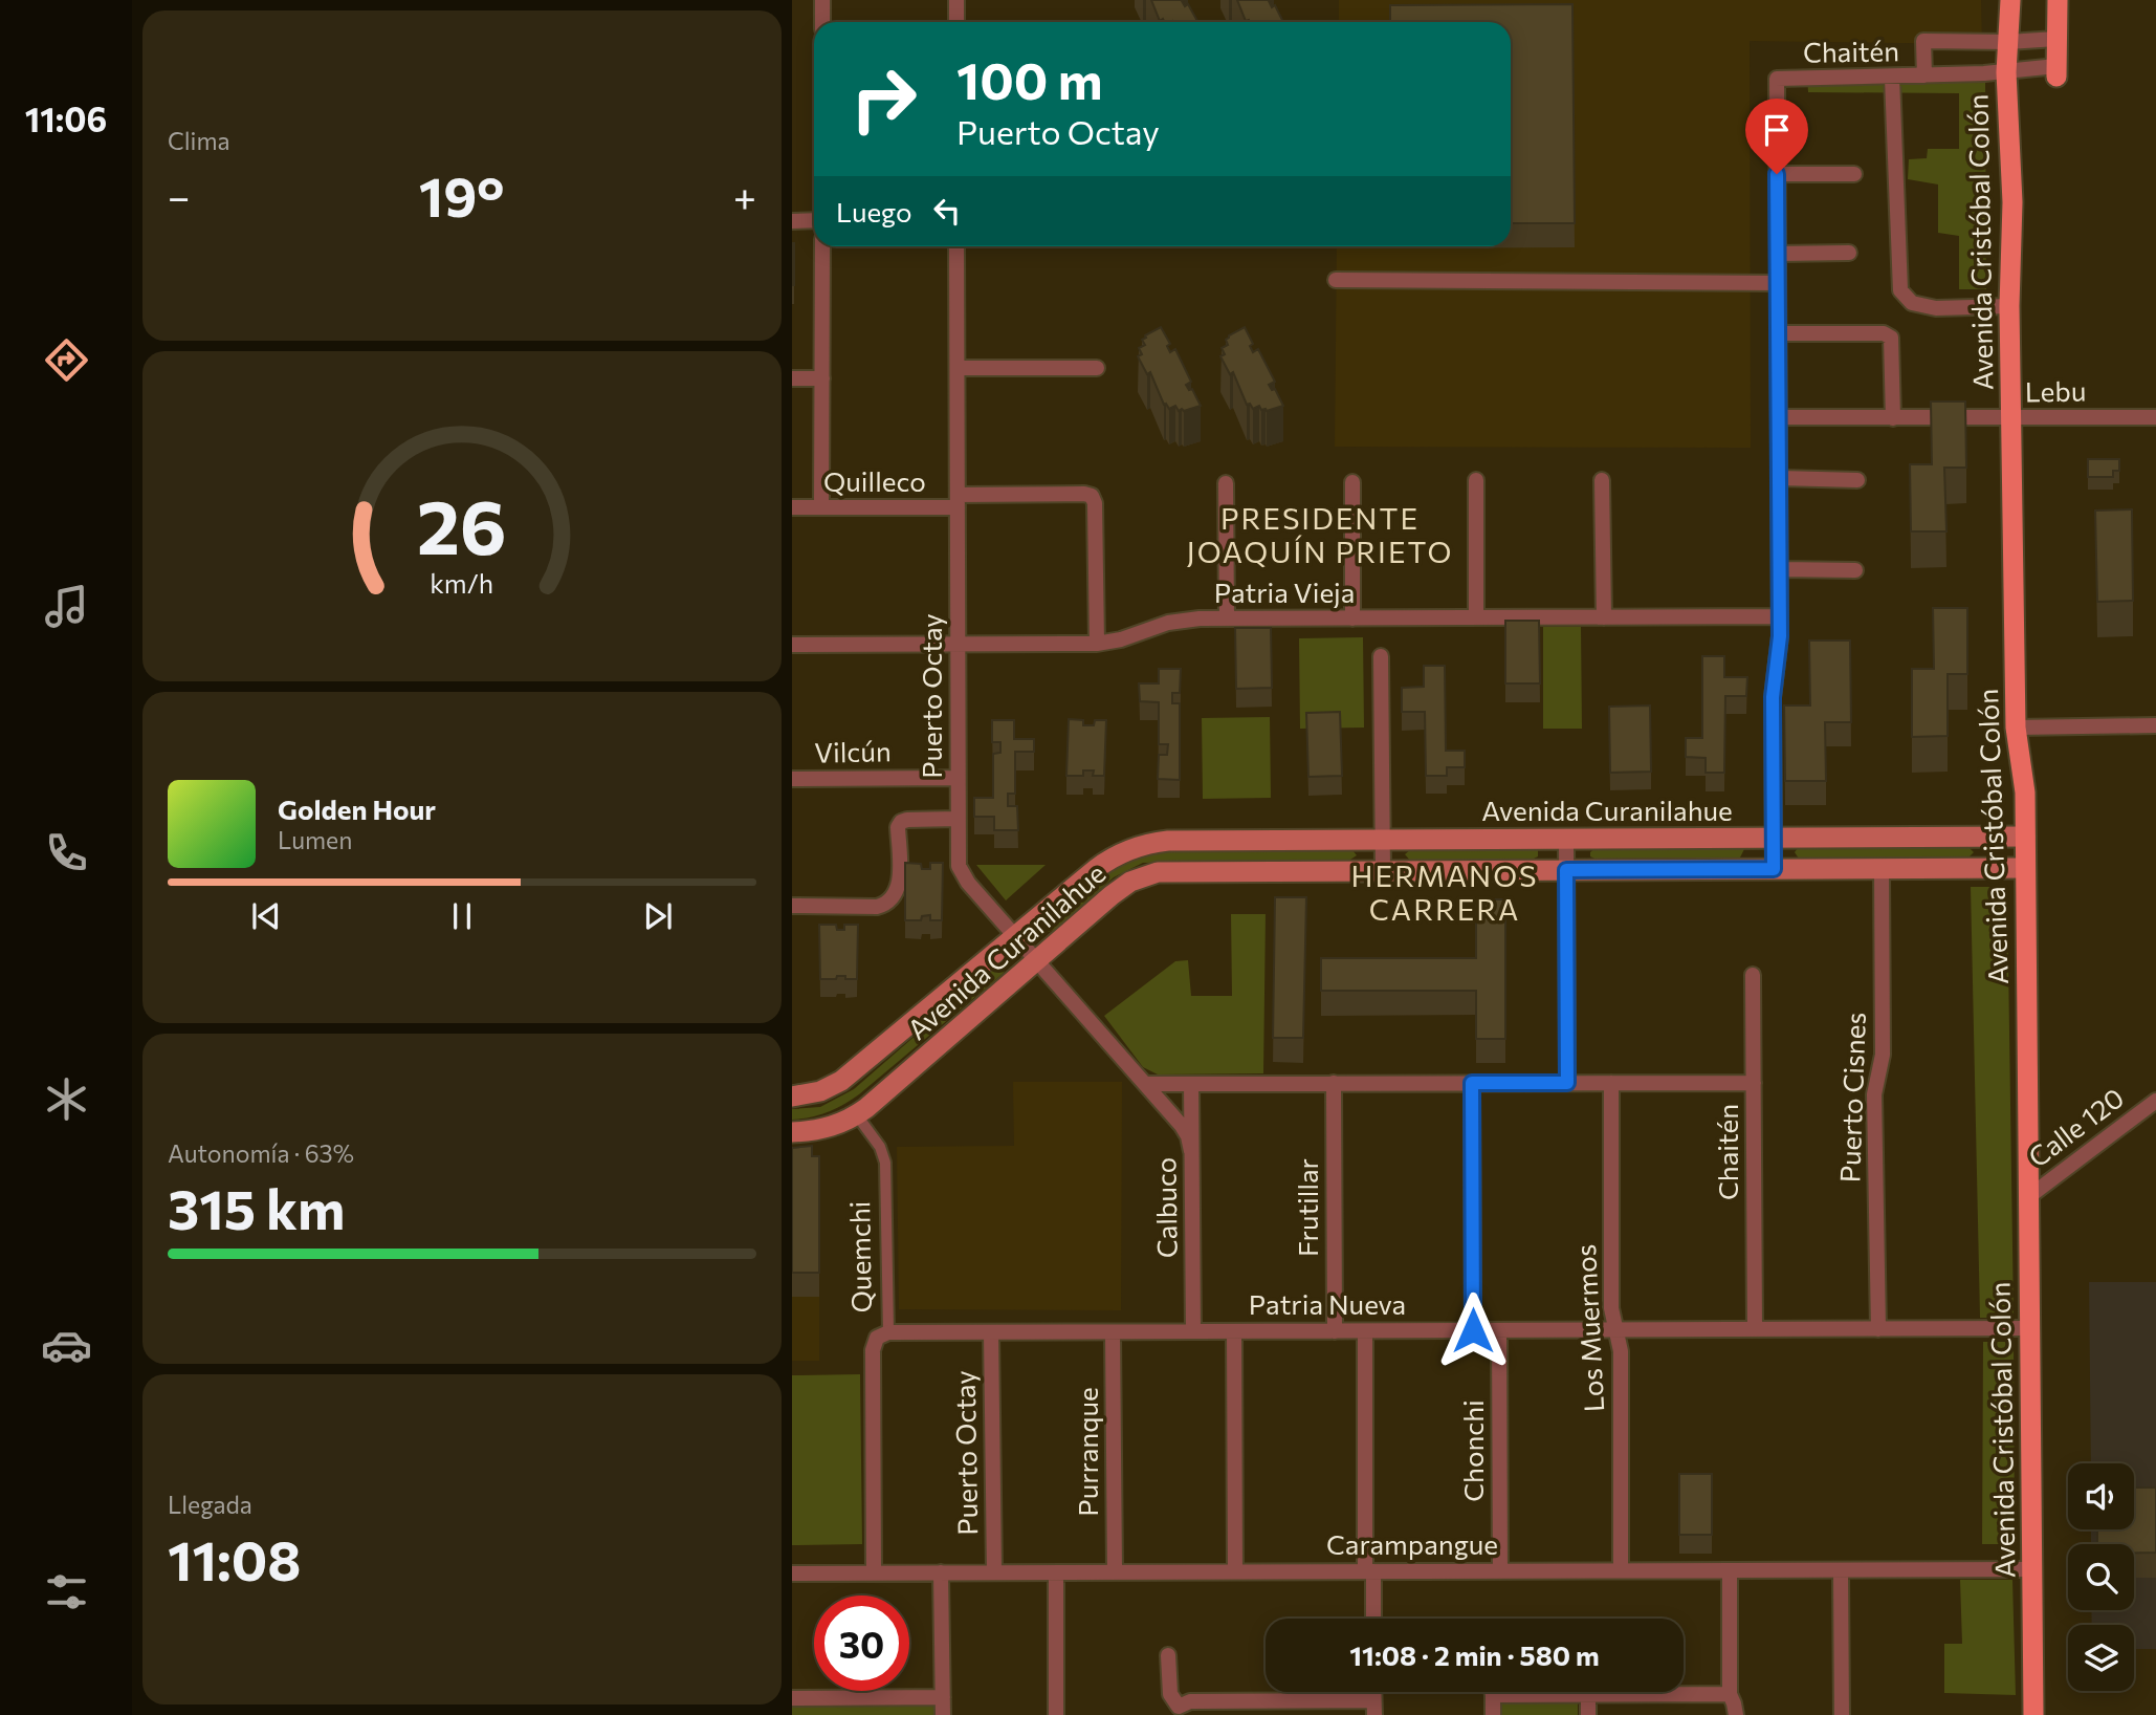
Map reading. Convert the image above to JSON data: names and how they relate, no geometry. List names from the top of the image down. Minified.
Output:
{"streets":{"main road":["Avenida Cristóbal Colón","Avenida Curanilahue"],"street":["Chaitén","Lebu","Quilleco","Patria Vieja","Puerto Octay","Vilcún","Puerto Cisnes","Calle 120","Calbuco","Frutillar","Quemchi","Patria Nueva","Los Muermos","Chonchi","Purranque","Carampangue"]},"crossings":[["Chaitén","Avenida Cristóbal Colón"],["Chaitén","Lebu"],["Chaitén","Patria Vieja"],["Chaitén","Avenida Curanilahue"],["Chaitén","Patria Nueva"],["Avenida Cristóbal Colón","Lebu"],["Avenida Cristóbal Colón","Avenida Curanilahue"],["Avenida Cristóbal Colón","Calle 120"],["Avenida Cristóbal Colón","Patria Nueva"],["Avenida Cristóbal Colón","Carampangue"],["Quilleco","Patria Vieja"],["Quilleco","Puerto Octay"],["Patria Vieja","Puerto Octay"],["Puerto Octay","Vilcún"],["Puerto Octay","Avenida Curanilahue"],["Puerto Octay","Calbuco"],["Puerto Octay","Patria Nueva"],["Puerto Octay","Carampangue"],["Avenida Curanilahue","Puerto Cisnes"],["Avenida Curanilahue","Quemchi"],["Puerto Cisnes","Patria Nueva"],["Calbuco","Patria Nueva"],["Frutillar","Patria Nueva"],["Quemchi","Patria Nueva"],["Quemchi","Carampangue"],["Patria Nueva","Los Muermos"],["Patria Nueva","Chonchi"],["Patria Nueva","Purranque"],["Los Muermos","Carampangue"],["Chonchi","Carampangue"],["Purranque","Carampangue"]],"districts":["PRESIDENTE JOAQUÍN PRIETO","HERMANOS CARRERA"],"page":{"tabs":"11:06","tile":["Clima",["Autonomía · 63%","315 km"],["Llegada","11:08"]],"turn":["100 m","Puerto Octay"],"heat":["−","19°","+"],"then":"Luego","song":["Golden Hour","Lumen"],"limit":"30","trip":"11:08 · 2 min · 580 m","gauge":["26","km/h"]}}
